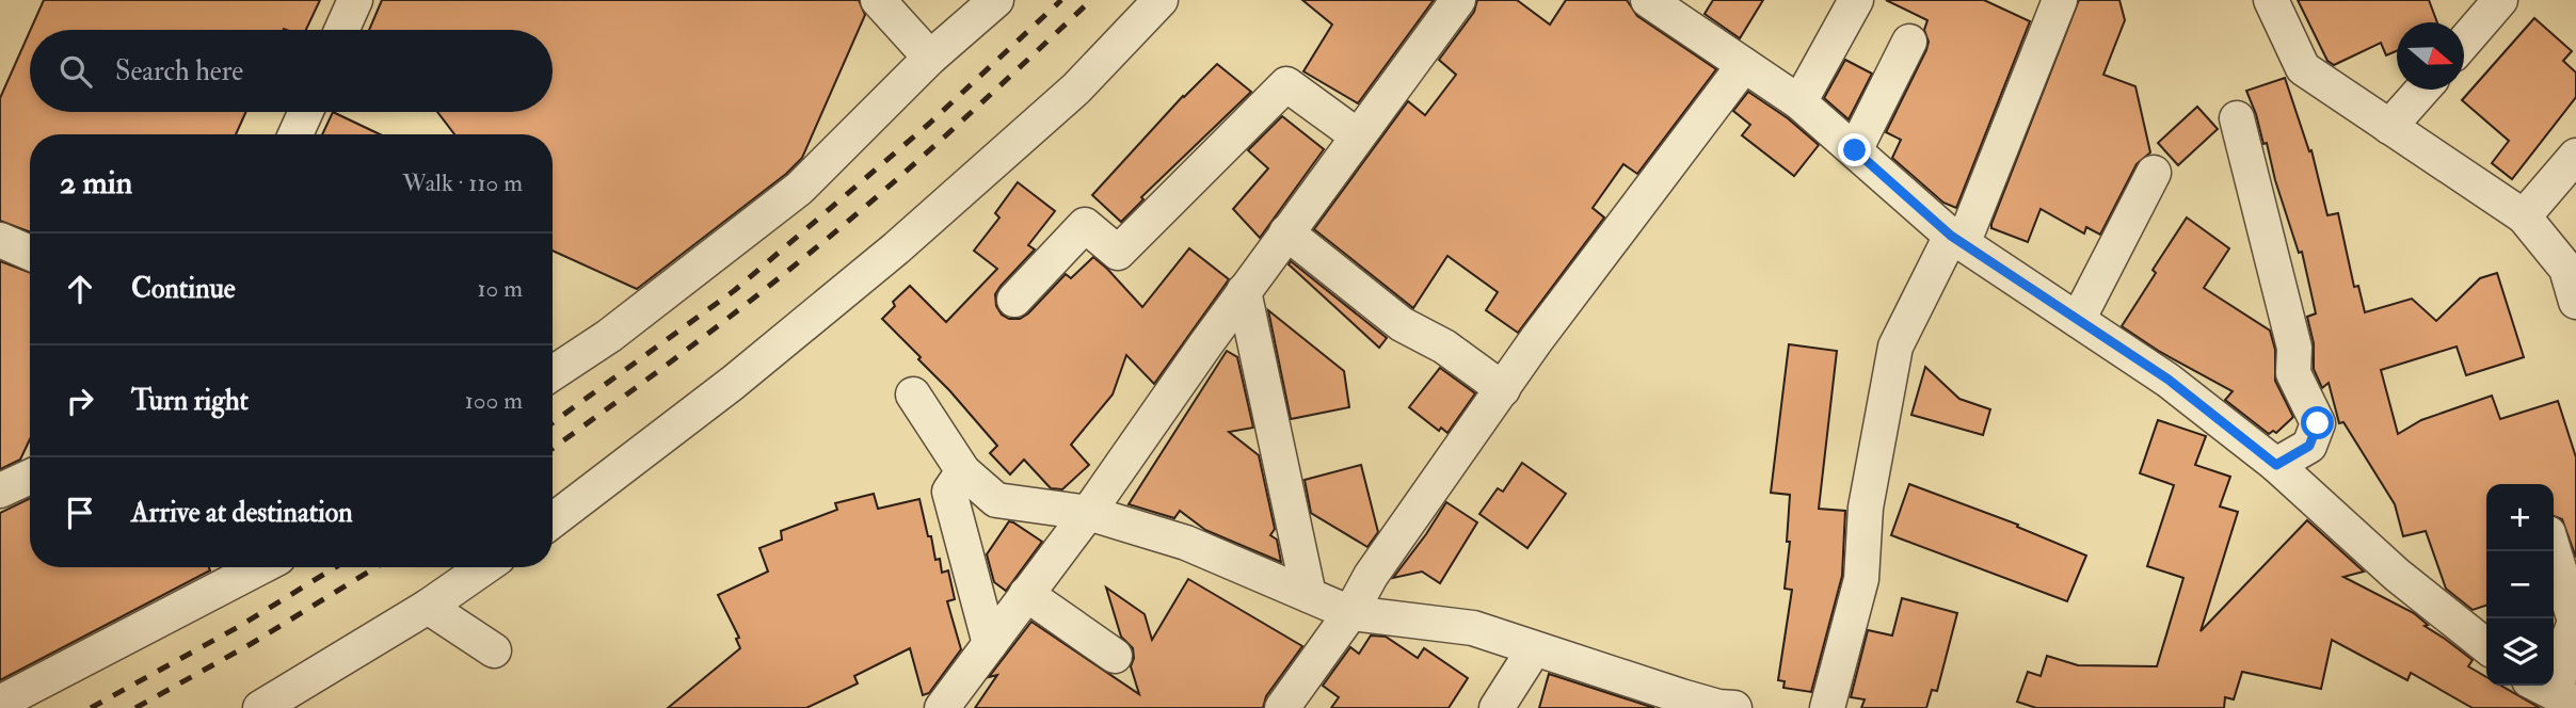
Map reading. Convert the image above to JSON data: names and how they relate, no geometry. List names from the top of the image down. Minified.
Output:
{"north":"right","page":{"search":"Search here","heading":["2 min","Walk · 110 m"],"list":[["Continue","10 m"],["Turn right","100 m"],"Arrive at destination"],"map_buttons":["+","−"]}}
